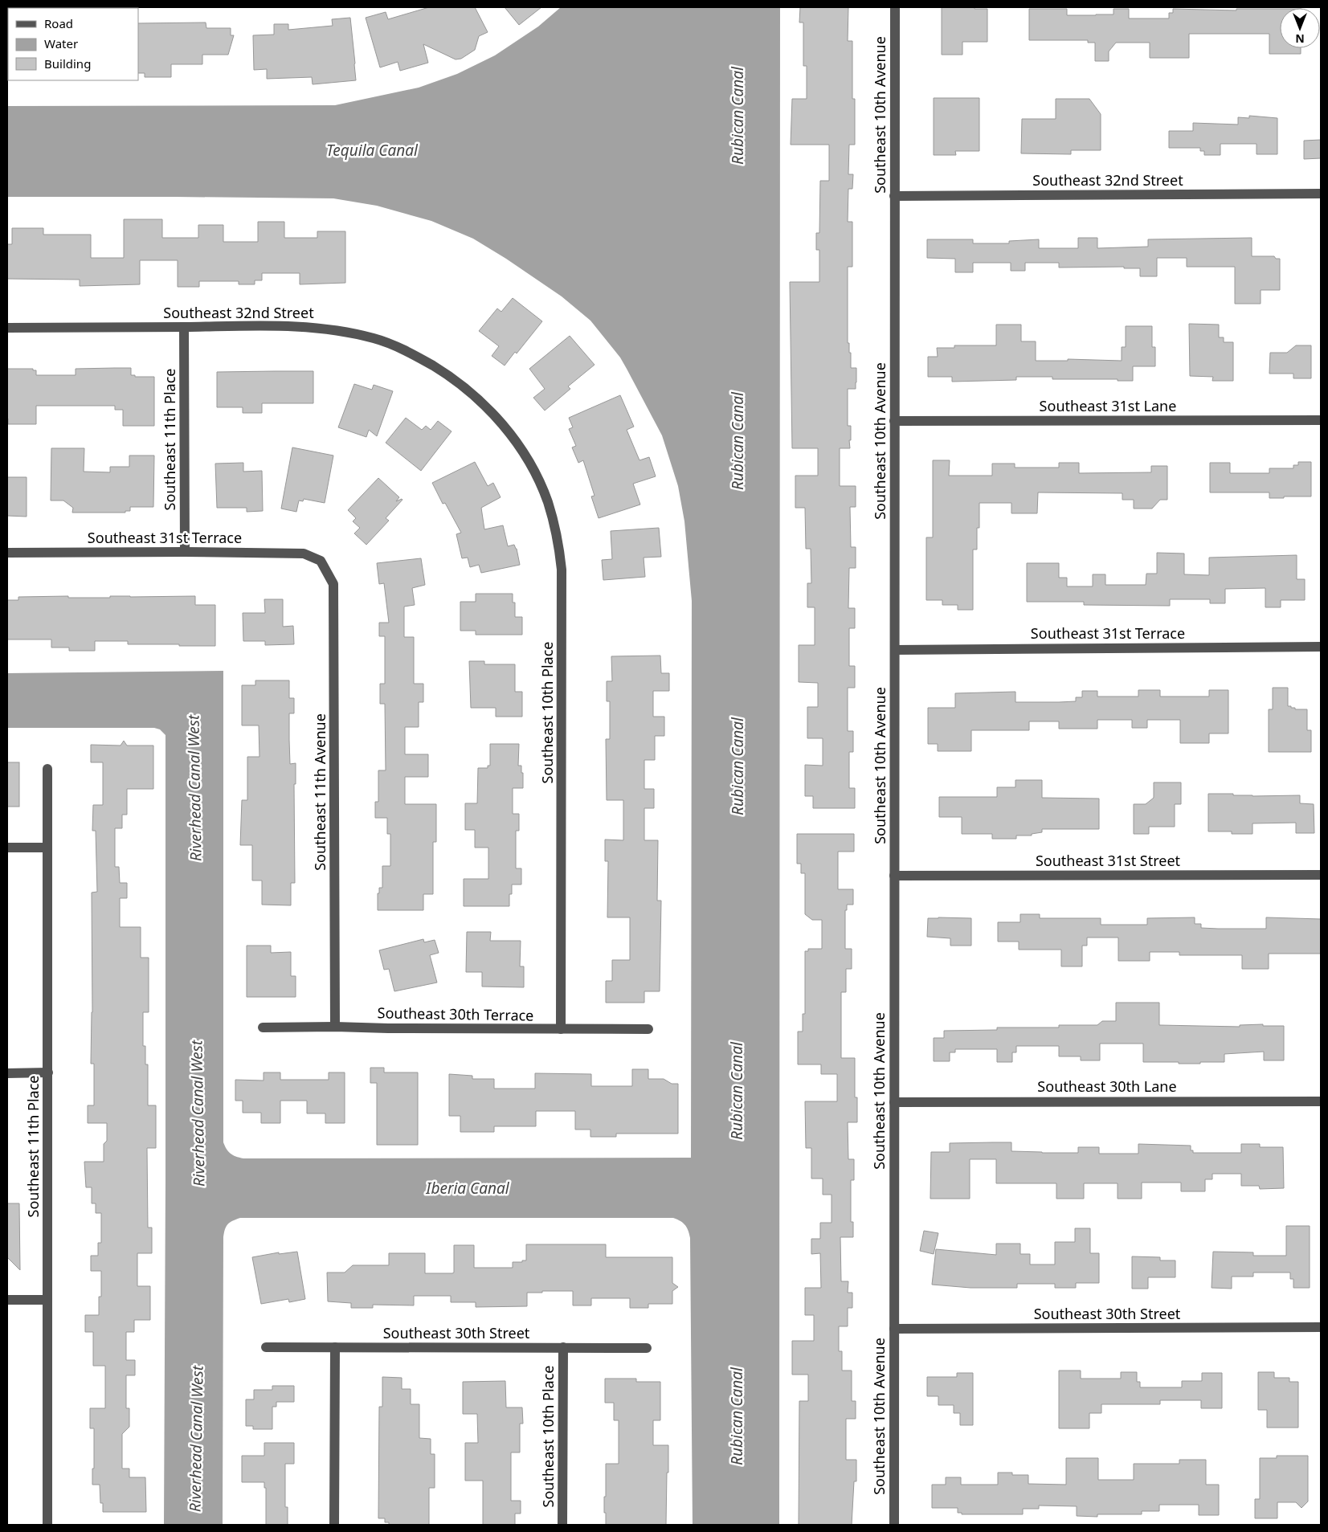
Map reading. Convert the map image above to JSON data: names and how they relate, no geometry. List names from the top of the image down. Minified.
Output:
{"streets":{"street":["Southeast 10th Avenue","Southeast 32nd Street","Southeast 31st Lane","Southeast 11th Place","Southeast 31st Terrace","Southeast 10th Place","Southeast 11th Avenue","Southeast 31st Street","Southeast 30th Terrace","Southeast 30th Lane","Southeast 30th Street"]},"crossings":[["Southeast 10th Avenue","Southeast 32nd Street"],["Southeast 10th Avenue","Southeast 31st Lane"],["Southeast 10th Avenue","Southeast 31st Terrace"],["Southeast 10th Avenue","Southeast 31st Street"],["Southeast 10th Avenue","Southeast 30th Lane"],["Southeast 10th Avenue","Southeast 30th Street"],["Southeast 32nd Street","Southeast 11th Place"],["Southeast 32nd Street","Southeast 10th Place"],["Southeast 11th Place","Southeast 31st Terrace"],["Southeast 31st Terrace","Southeast 11th Avenue"],["Southeast 10th Place","Southeast 30th Terrace"],["Southeast 10th Place","Southeast 30th Street"],["Southeast 11th Avenue","Southeast 30th Terrace"]],"water":["Rubican Canal","Tequila Canal","Riverhead Canal West","Iberia Canal"],"legend":["Road","Water","Building"],"north":"bottom"}
